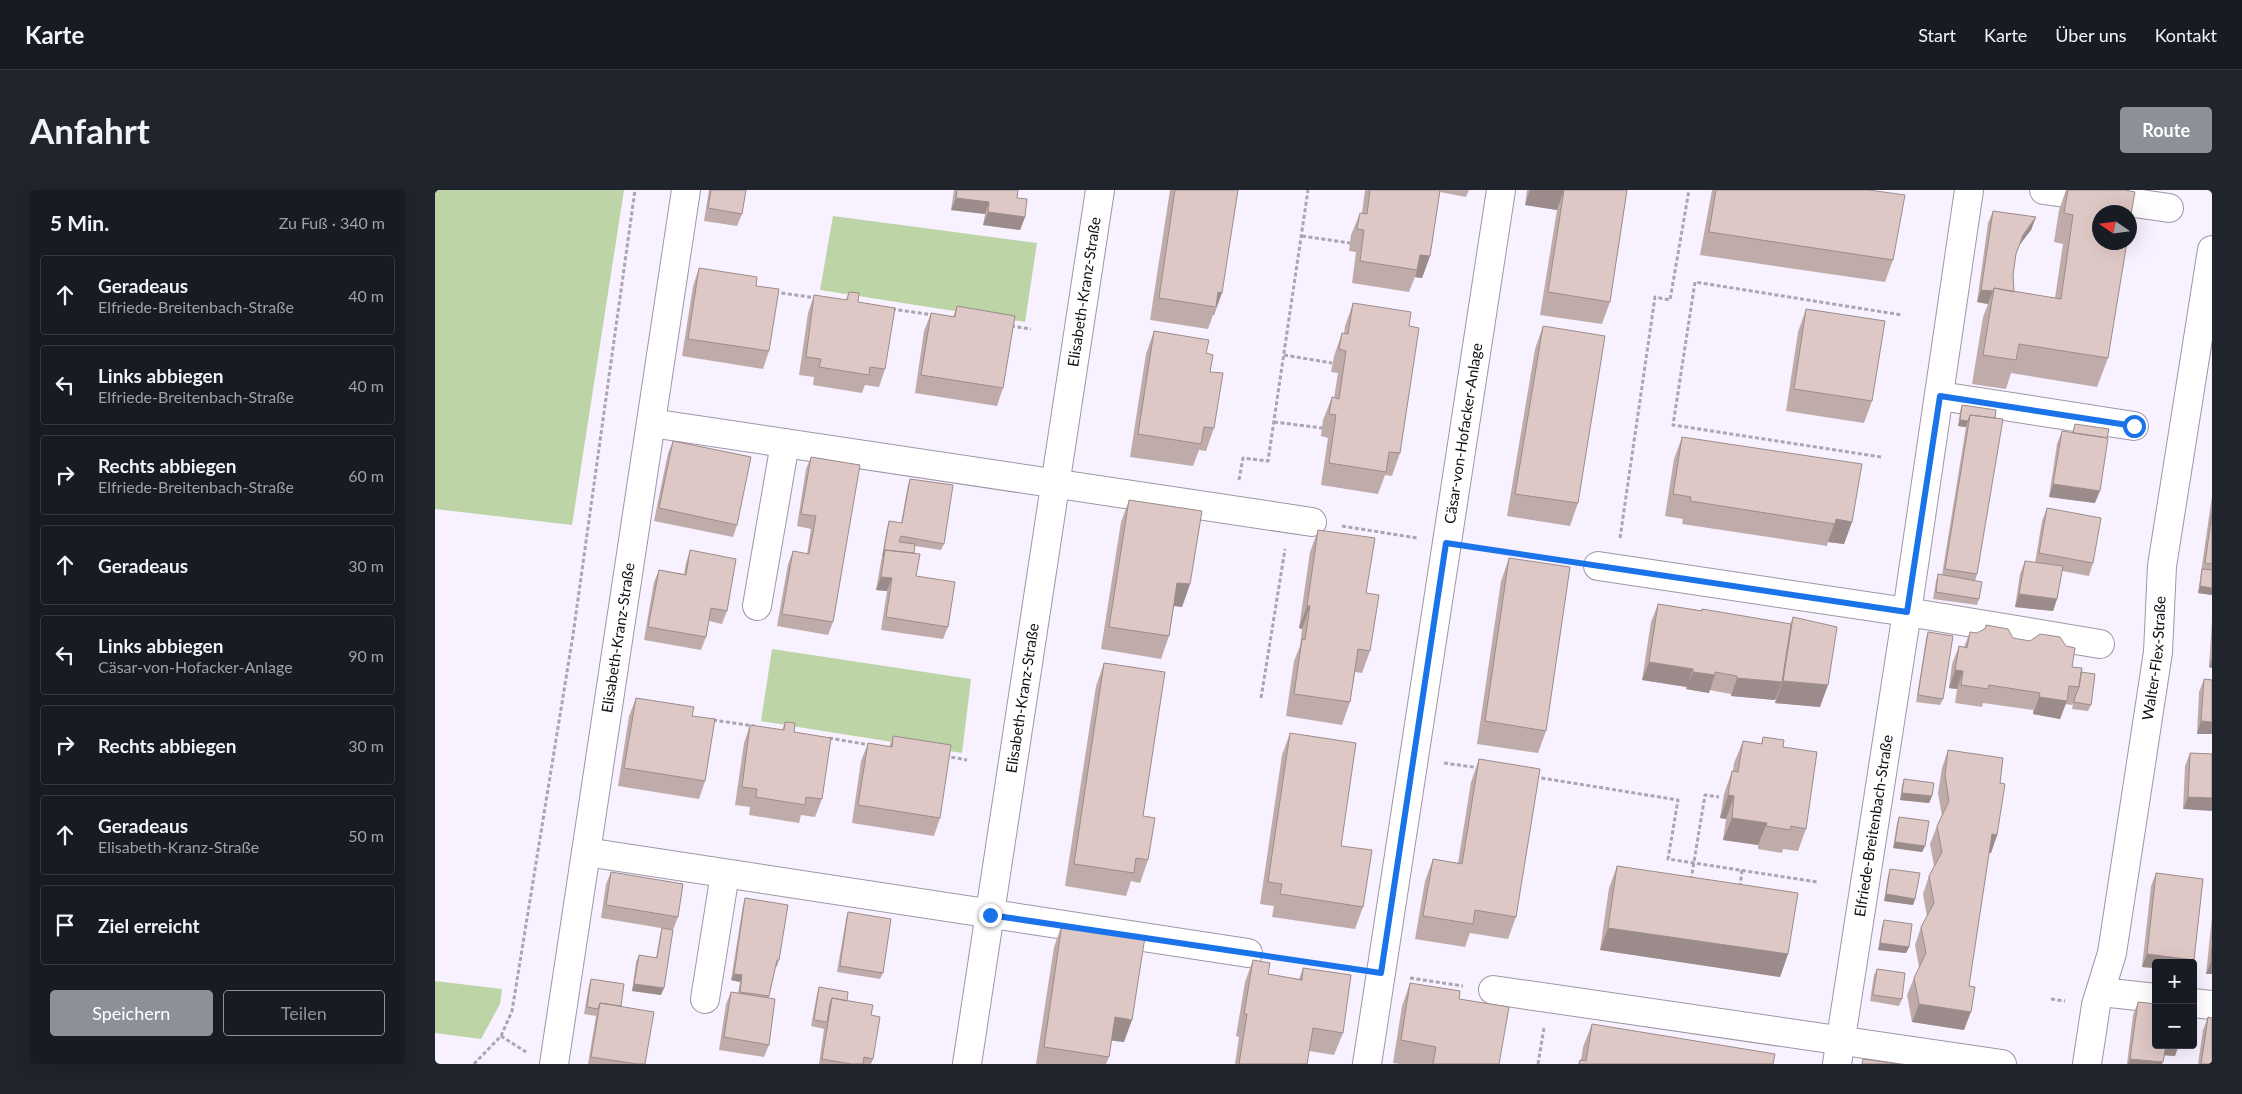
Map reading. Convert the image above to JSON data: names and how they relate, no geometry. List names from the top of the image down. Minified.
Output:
{"streets":{"street":["Elisabeth-Kranz-Straße","Cäsar-von-Hofacker-Anlage","Walter-Flex-Straße","Elfriede-Breitenbach-Straße"]},"north":"left","page":{"header":"Karte","nav":["Start","Karte","Über uns","Kontakt"],"buttons":["Route",["Speichern","Teilen"]],"title":"Anfahrt","heading":["5 Min.","Zu Fuß · 340 m"],"list":[["Geradeaus","Elfriede-Breitenbach-Straße","40 m"],["Links abbiegen","Elfriede-Breitenbach-Straße","40 m"],["Rechts abbiegen","Elfriede-Breitenbach-Straße","60 m"],["Geradeaus","30 m"],["Links abbiegen","Cäsar-von-Hofacker-Anlage","90 m"],["Rechts abbiegen","30 m"],["Geradeaus","Elisabeth-Kranz-Straße","50 m"],"Ziel erreicht"],"map_buttons":["+","−"]}}
